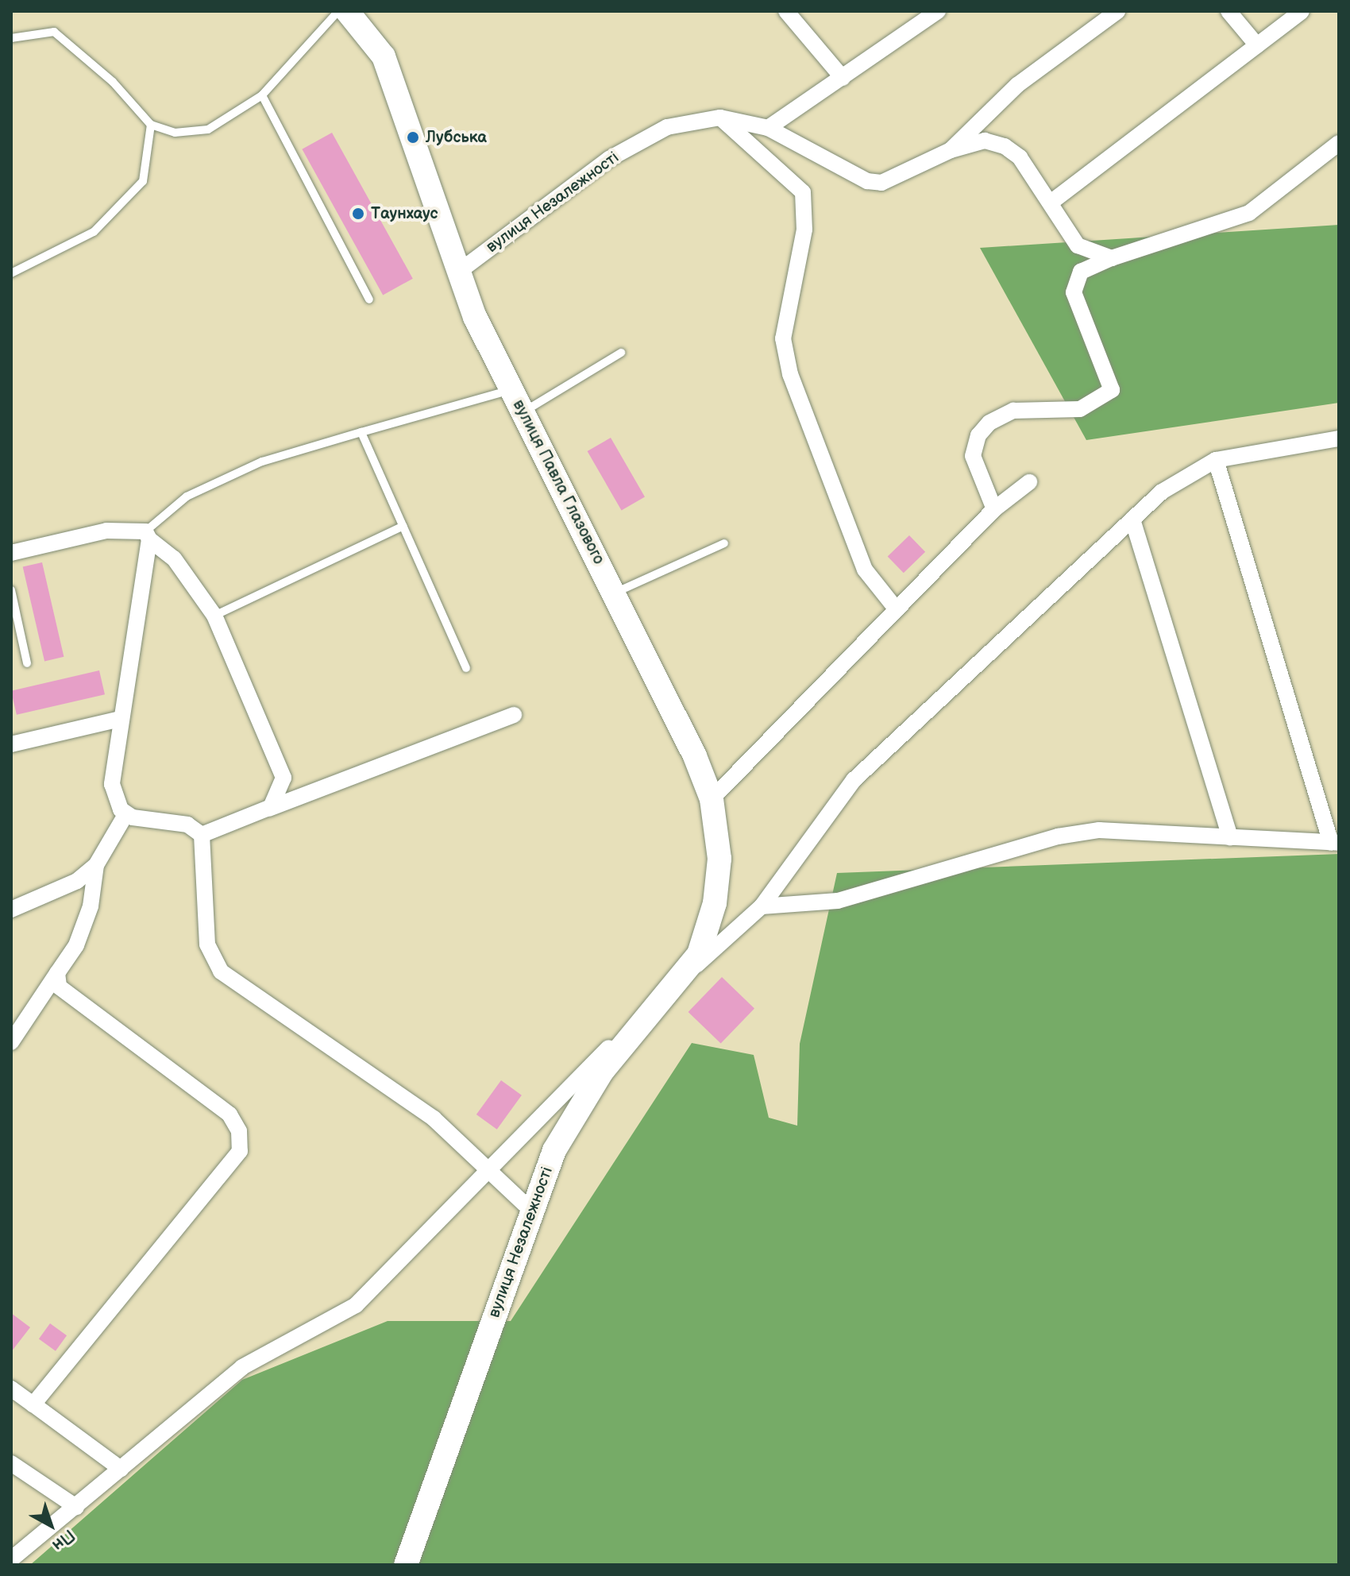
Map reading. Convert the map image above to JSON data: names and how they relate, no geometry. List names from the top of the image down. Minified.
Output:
{"streets":{"main road":["вулиця Незалежності","вулиця Павла Глазового"]},"crossings":[["вулиця Незалежності","вулиця Павла Глазового"]],"places":["Лубська","Таунхаус"],"north":"bottom right"}
